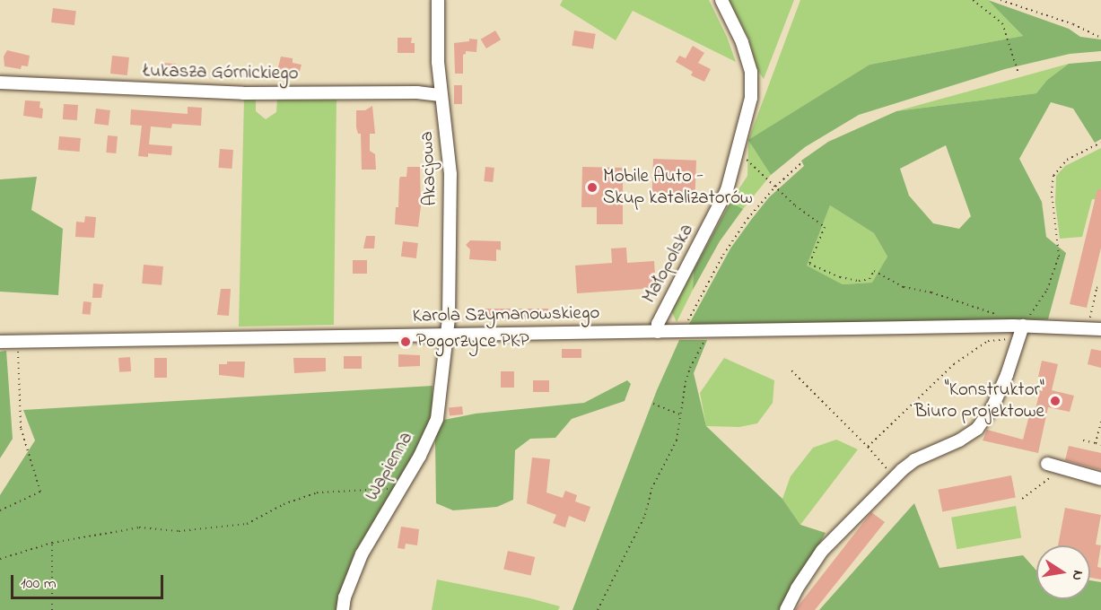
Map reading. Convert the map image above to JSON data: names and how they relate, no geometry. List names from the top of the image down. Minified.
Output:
{"streets":{"street":["Łukasza Górnickiego","Akacjowa","Małopolska","Karola Szymanowskiego","Wapienna"]},"crossings":[["Łukasza Górnickiego","Akacjowa"],["Akacjowa","Karola Szymanowskiego"],["Akacjowa","Wapienna"],["Małopolska","Karola Szymanowskiego"],["Karola Szymanowskiego","Wapienna"]],"places":["Mobile Auto - Skup katalizatorów","Pogorzyce PKP","\"Konstruktor\" Biuro projektowe"],"scale_bar":"100 m","north":"right"}
